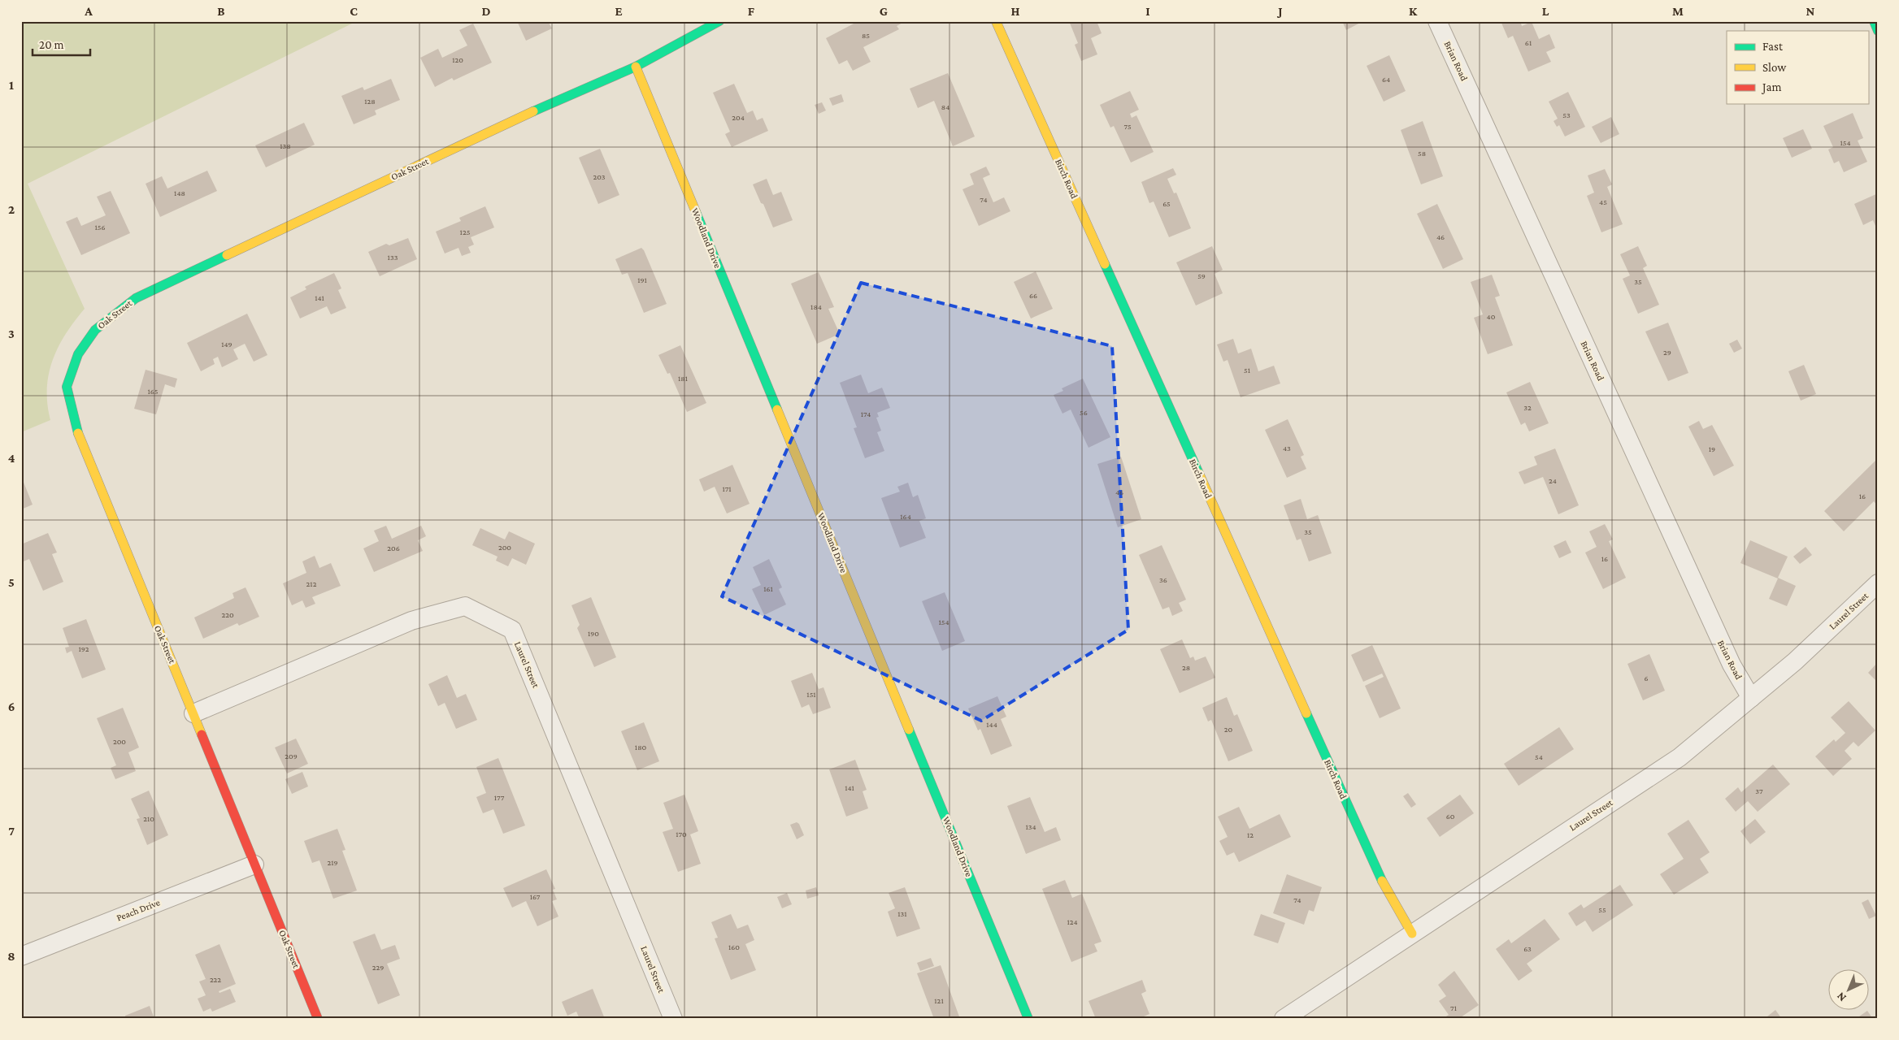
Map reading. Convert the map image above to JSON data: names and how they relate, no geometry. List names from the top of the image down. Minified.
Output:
{"streets":{"street":["Brian Road","Oak Street","Birch Road","Woodland Drive","Laurel Street","Peach Drive"]},"crossings":[["Brian Road","Laurel Street"],["Oak Street","Woodland Drive"],["Oak Street","Laurel Street"],["Oak Street","Peach Drive"],["Birch Road","Laurel Street"]],"house_numbers":["85","61","120","64","128","84","53","204","75","154","138","58","203","148","74","45","65","156","125","46","133","59","191","35","66","141","184","40","149","29","51","181","165","32","56","174","43","19","24","171","46","16","164","35","200","206","16","36","212","161","220","154","190","192","28","6","151","144","20","200","180","209","54","141","37","177","60","210","134","170","12","219","167","74","55","131","124","160","63","229","222","121","71"],"legend":["Fast","Slow","Jam"],"scale_bar":"20 m","north":"bottom left","grid":{"columns":["A","B","C","D","E","F","G","H","I","J","K","L","M","N"],"rows":["1","2","3","4","5","6","7","8"]}}
